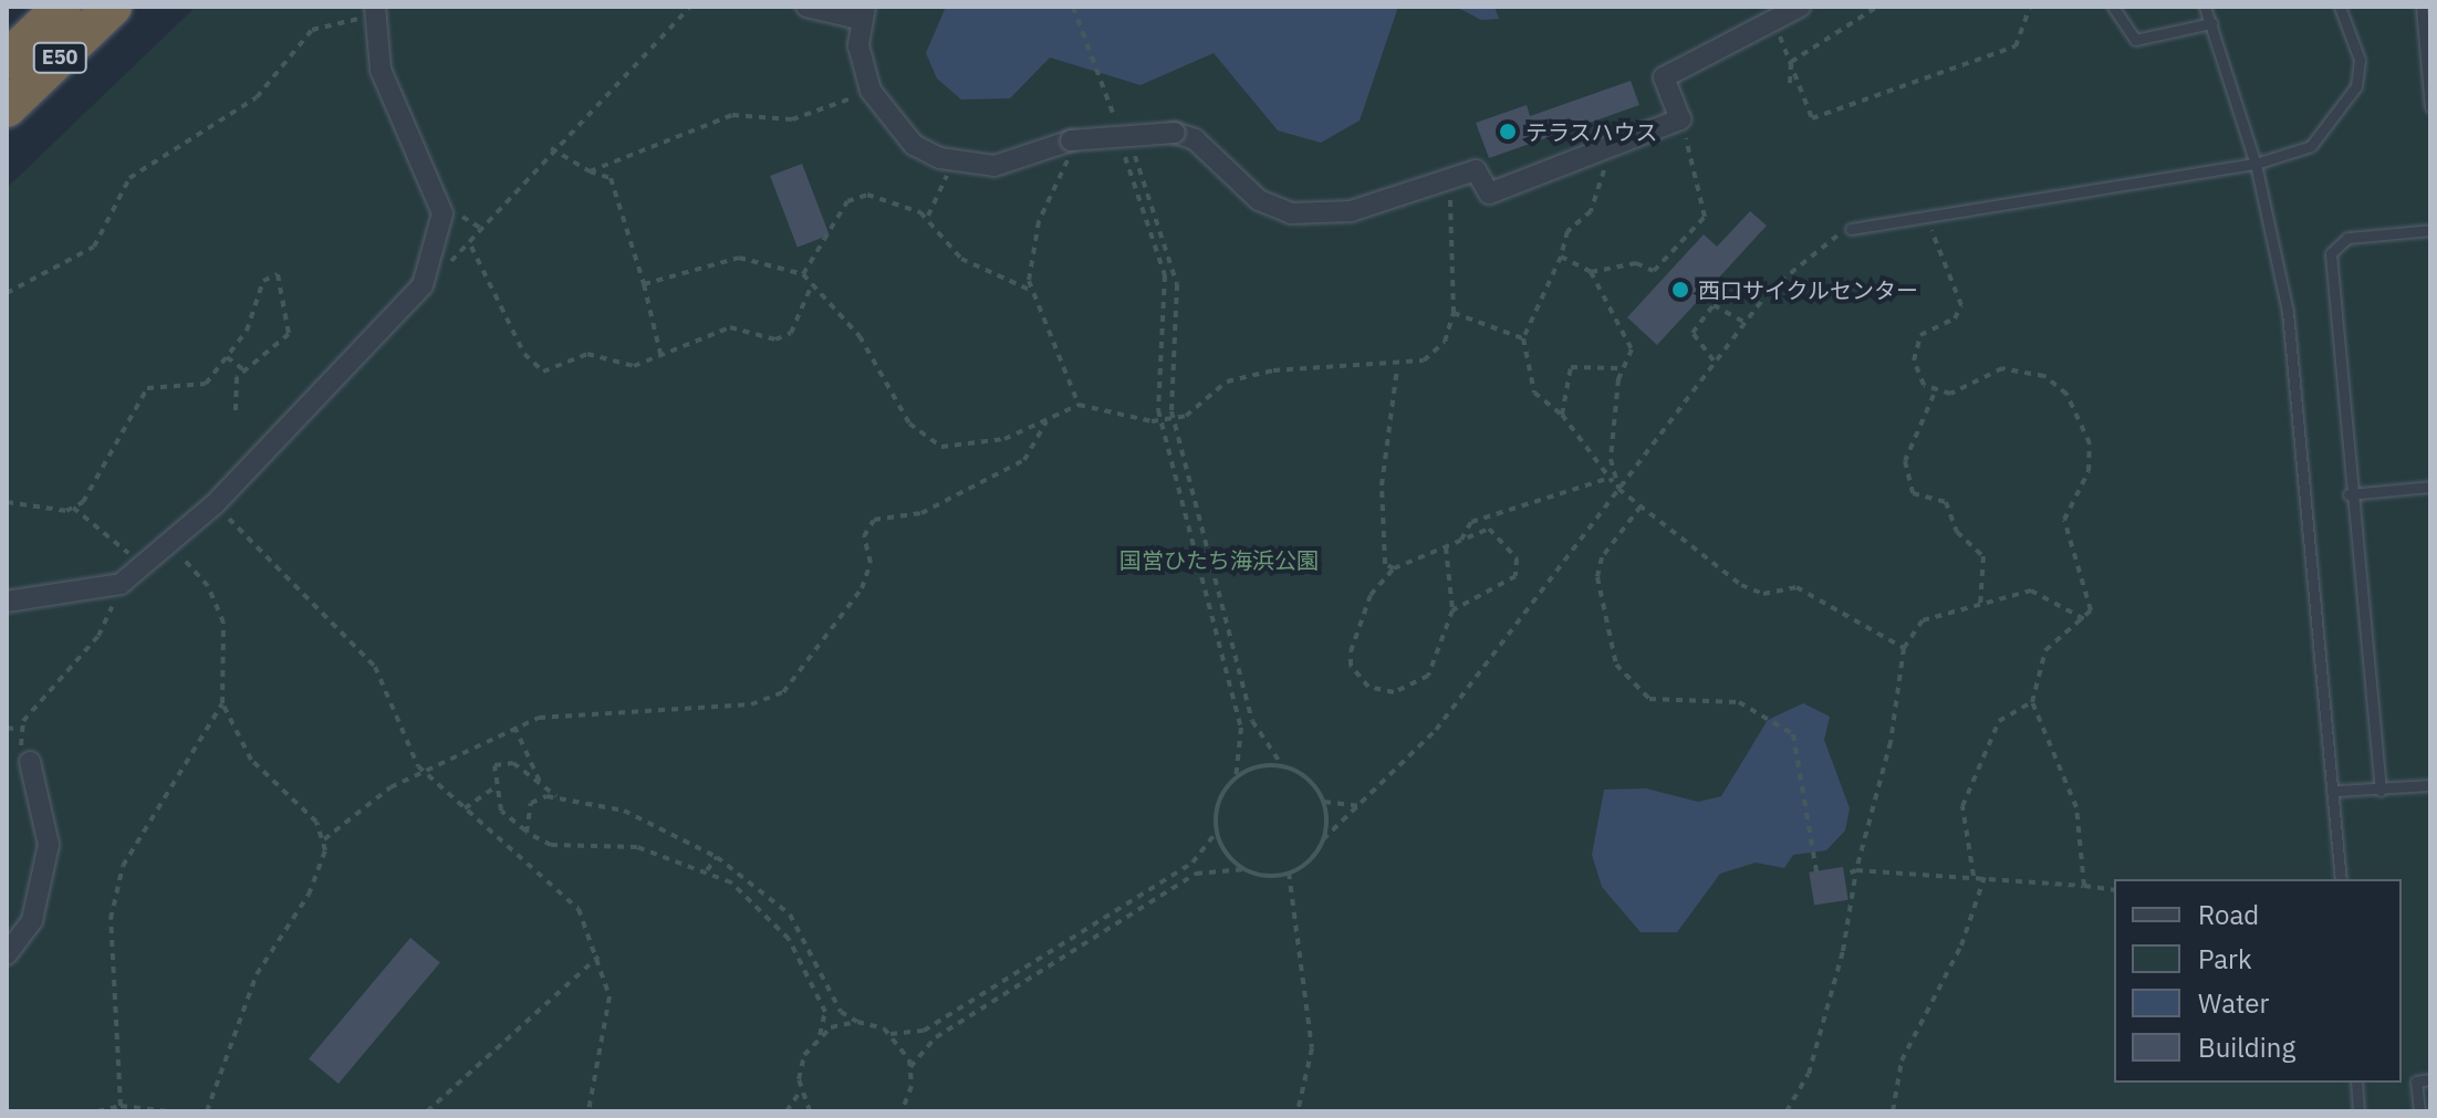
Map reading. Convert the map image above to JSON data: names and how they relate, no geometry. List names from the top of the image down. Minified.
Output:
{"streets":{"highway":["E50"]},"parks":["国営ひたち海浜公園"],"places":["テラスハウス","西口サイクルセンター"],"legend":["Road","Park","Water","Building"]}
